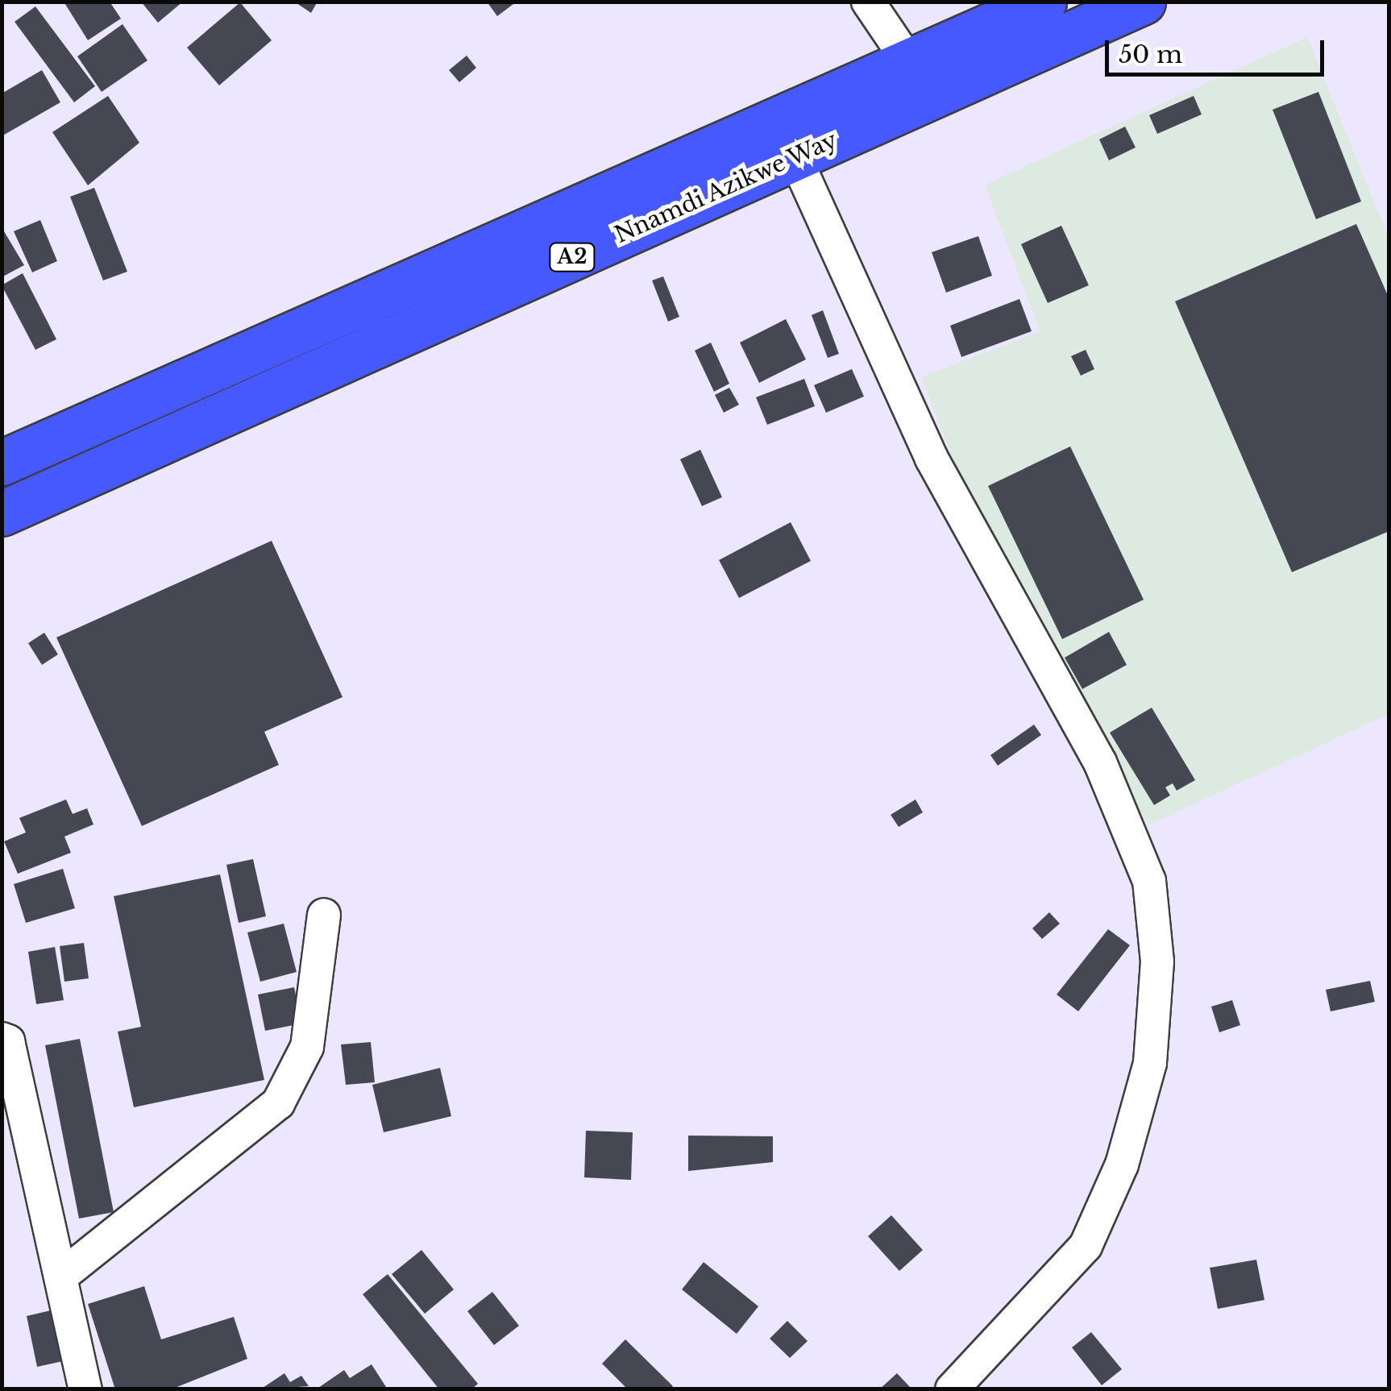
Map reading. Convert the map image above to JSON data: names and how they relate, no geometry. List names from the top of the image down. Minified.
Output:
{"streets":{"highway":["Nnamdi Azikwe Way","A2"]},"scale_bar":"50 m"}
